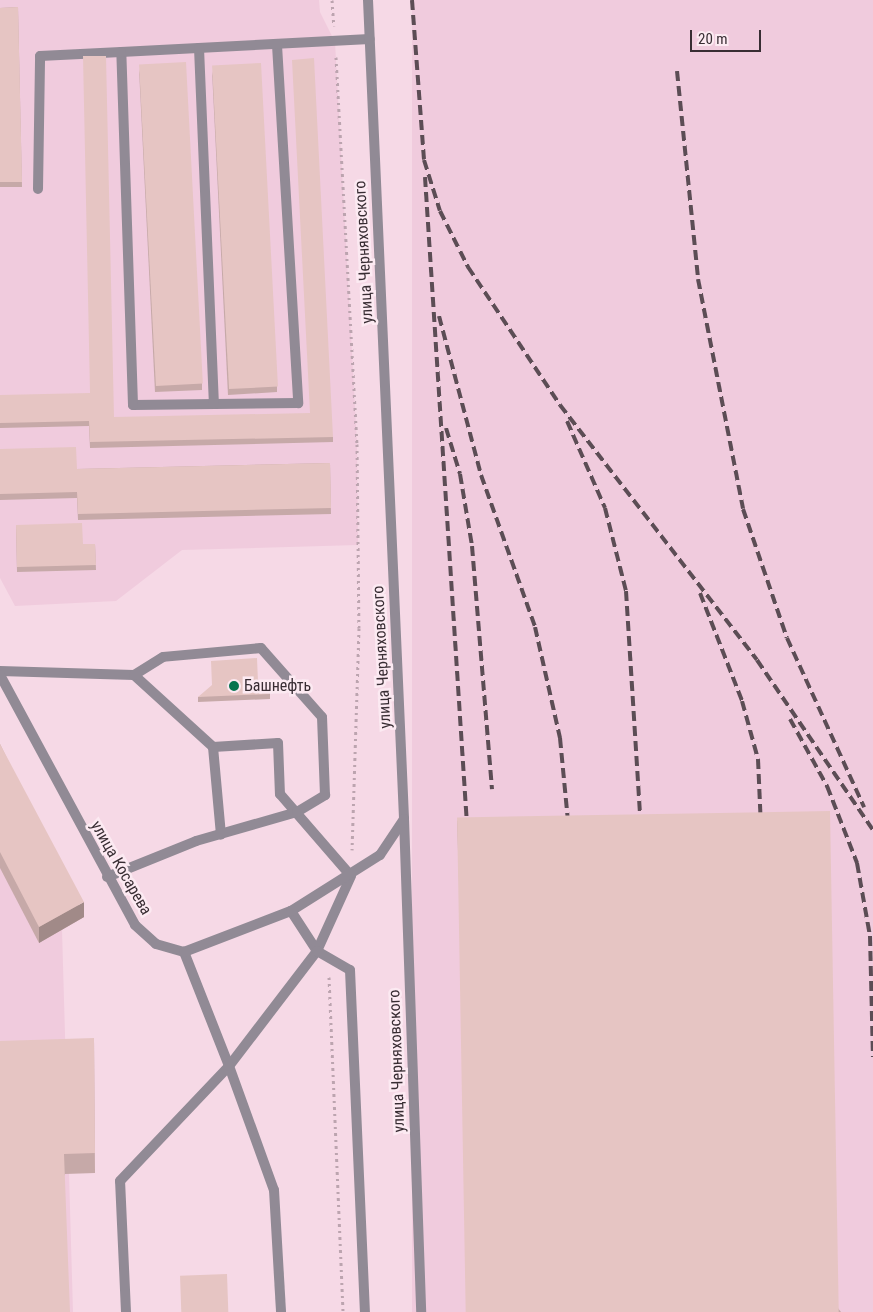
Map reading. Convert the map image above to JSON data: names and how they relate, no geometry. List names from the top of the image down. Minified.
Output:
{"streets":{"street":["улица Черняховского","улица Косарева"]},"places":["Башнефть"],"scale_bar":"20 m"}
